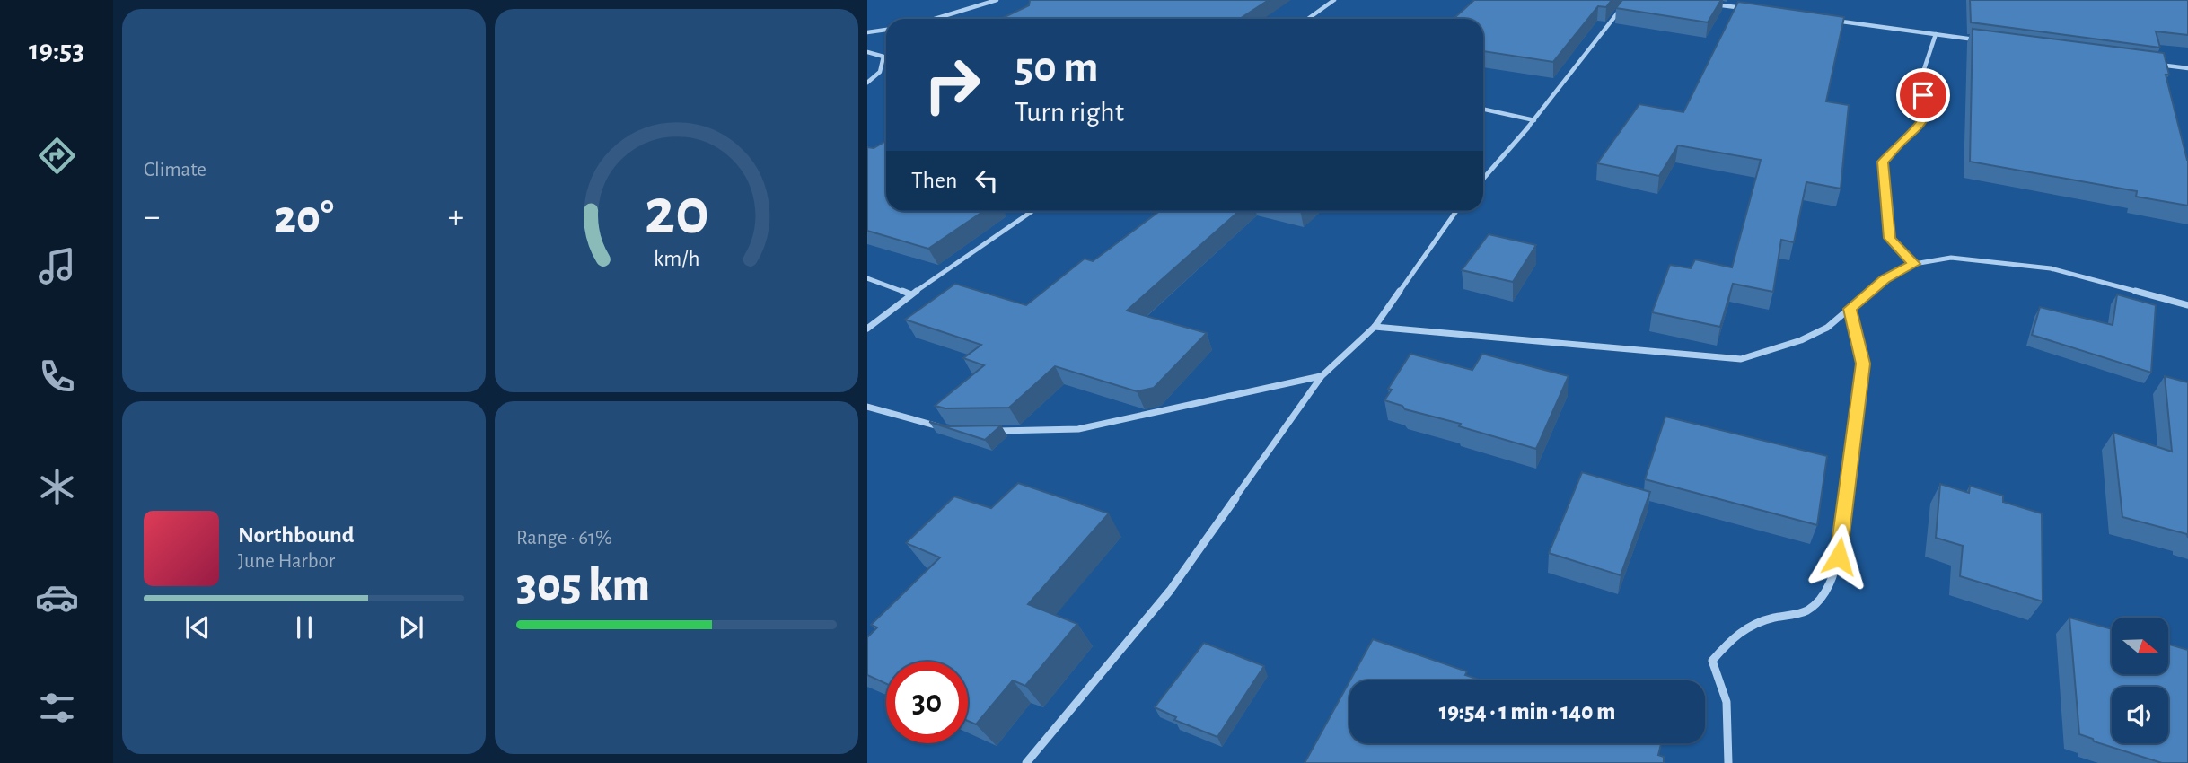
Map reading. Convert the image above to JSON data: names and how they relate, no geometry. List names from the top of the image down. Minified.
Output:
{"north":"right","page":{"tabs":"19:53","tile":["Climate",["Range · 61%","305 km"]],"turn":["50 m","Turn right"],"then":"Then","heat":["−","20°","+"],"song":["Northbound","June Harbor"],"limit":"30","trip":"19:54 · 1 min · 140 m","gauge":["20","km/h"]}}
